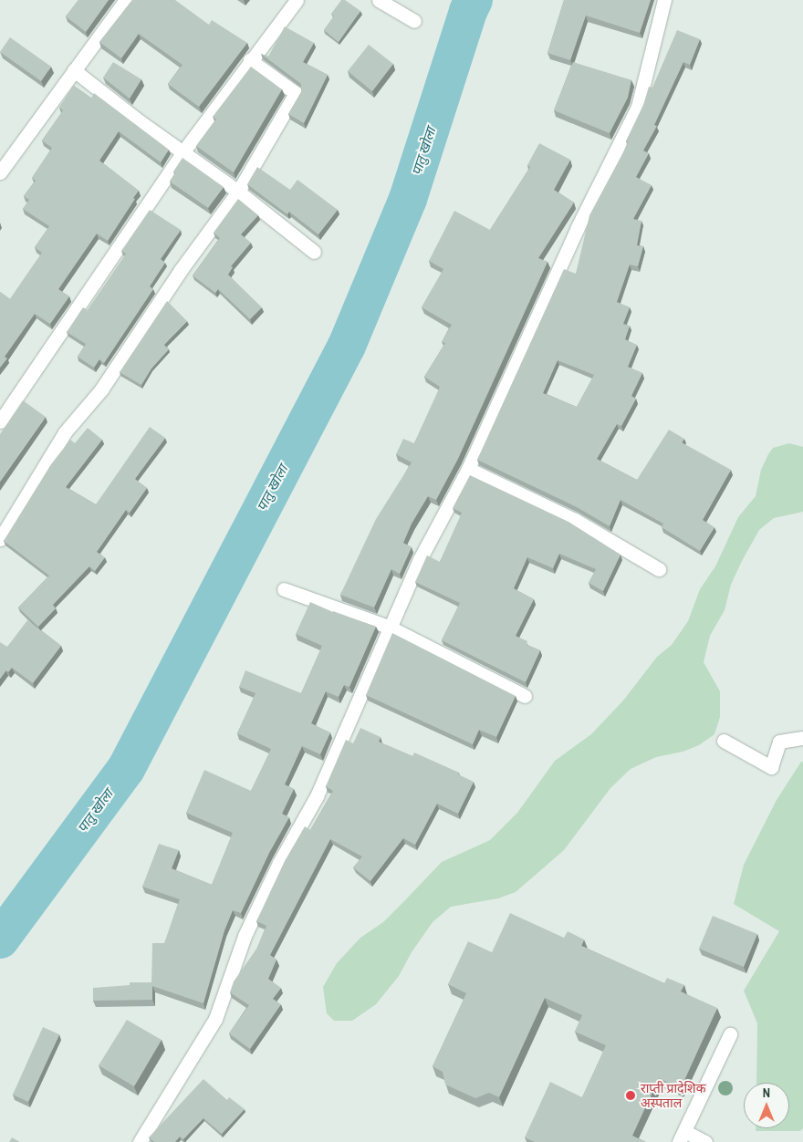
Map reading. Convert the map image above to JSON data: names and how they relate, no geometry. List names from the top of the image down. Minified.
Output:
{"water":["पातु खोला"],"places":["राप्ती प्रादेशिक अस्पताल"],"north":"top"}
